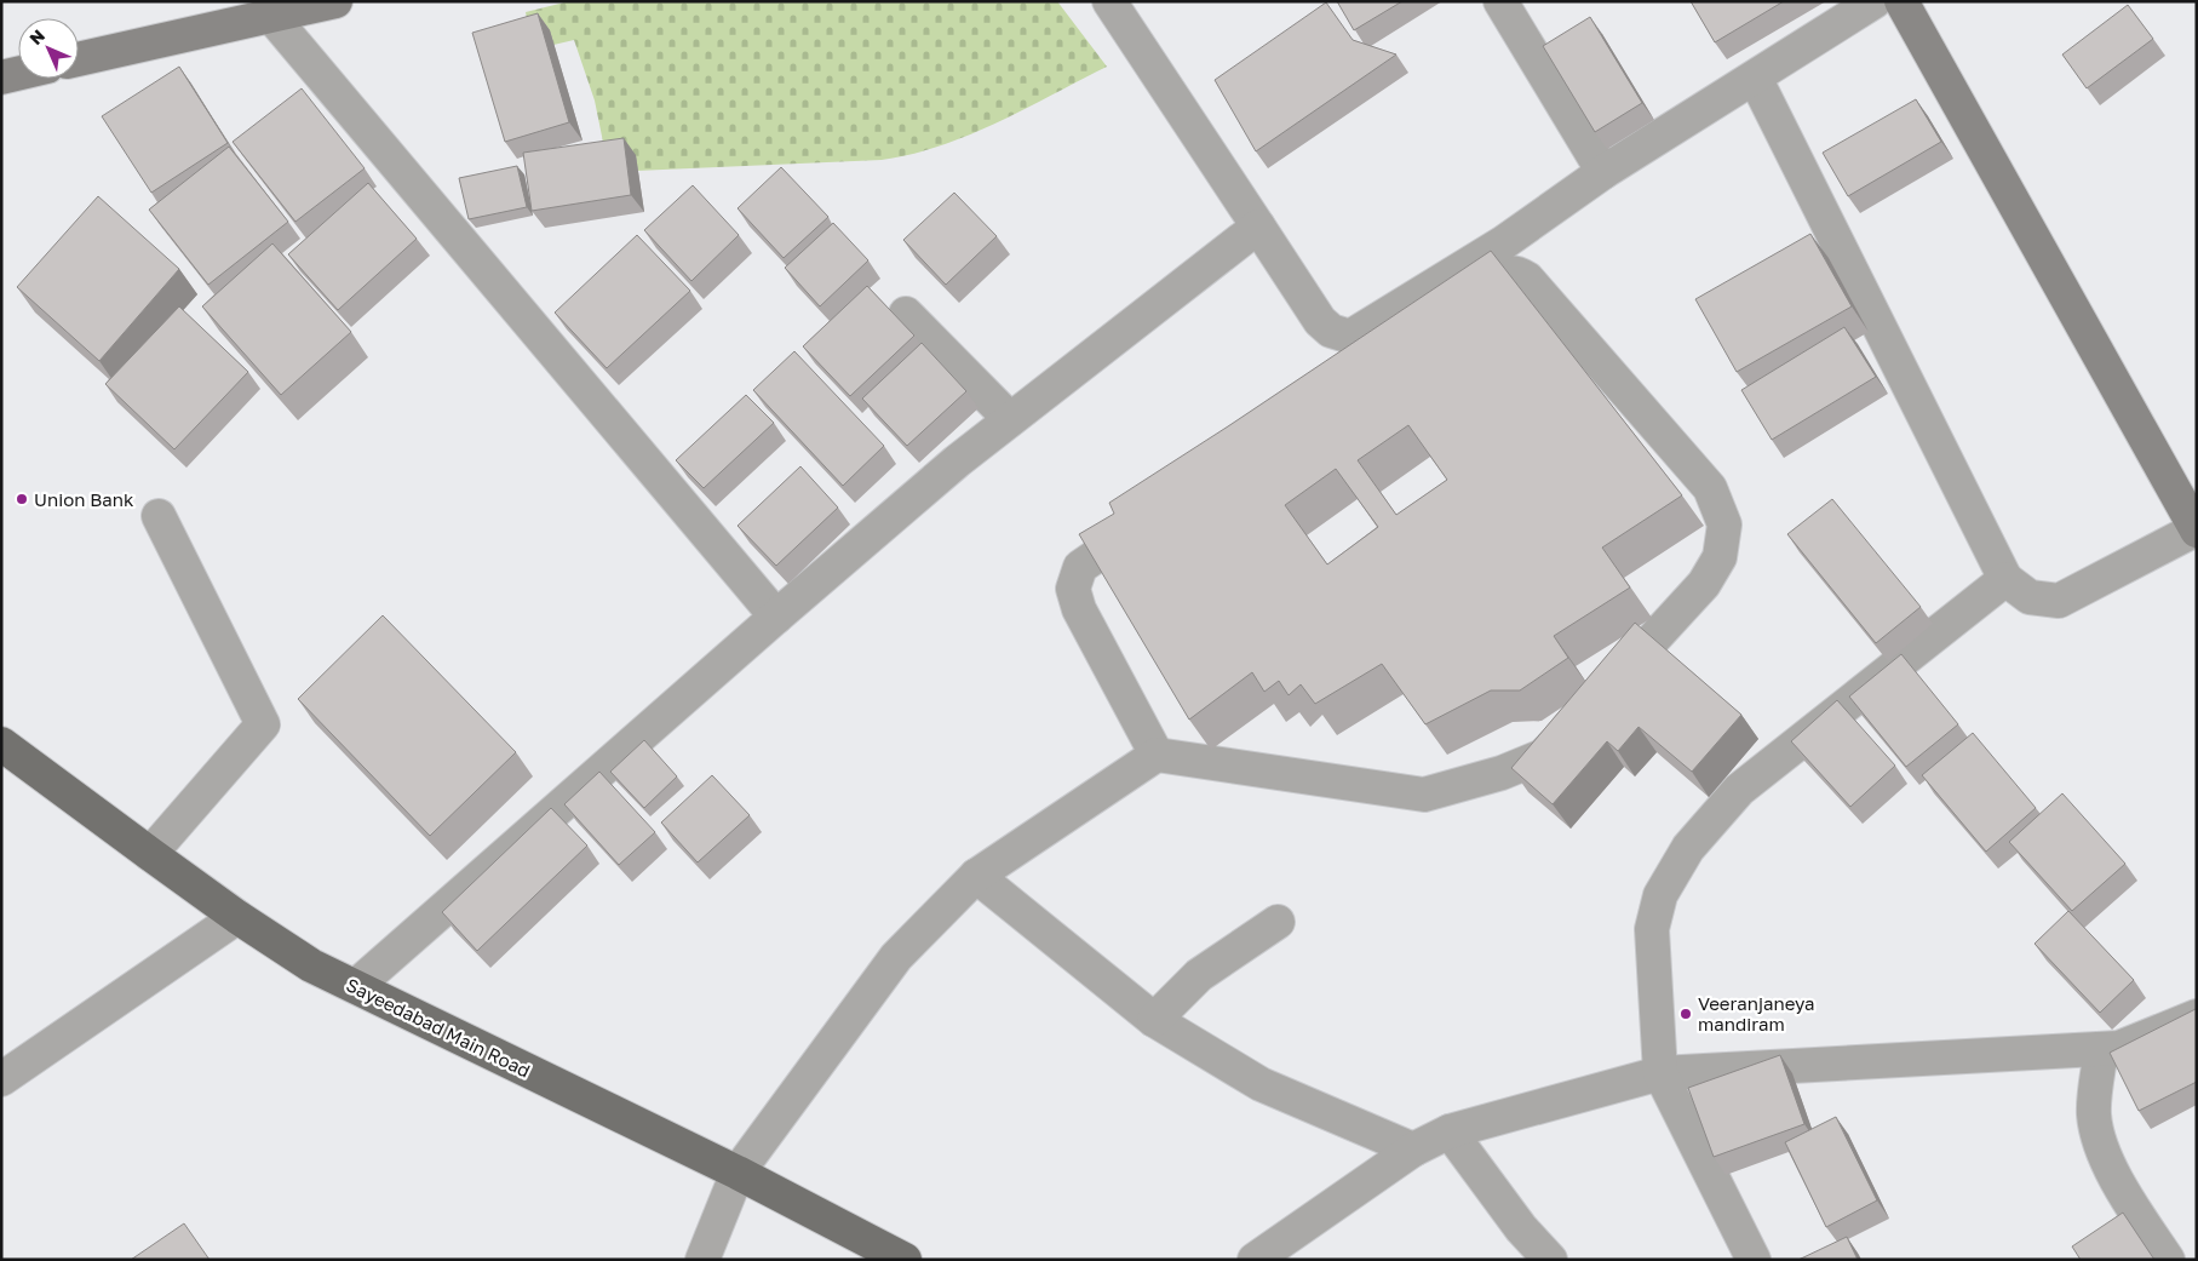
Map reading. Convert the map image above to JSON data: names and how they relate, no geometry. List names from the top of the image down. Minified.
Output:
{"streets":{"main road":["Sayeedabad Main Road"]},"places":["Union Bank","Veeranjaneya mandiram"],"north":"top left"}
